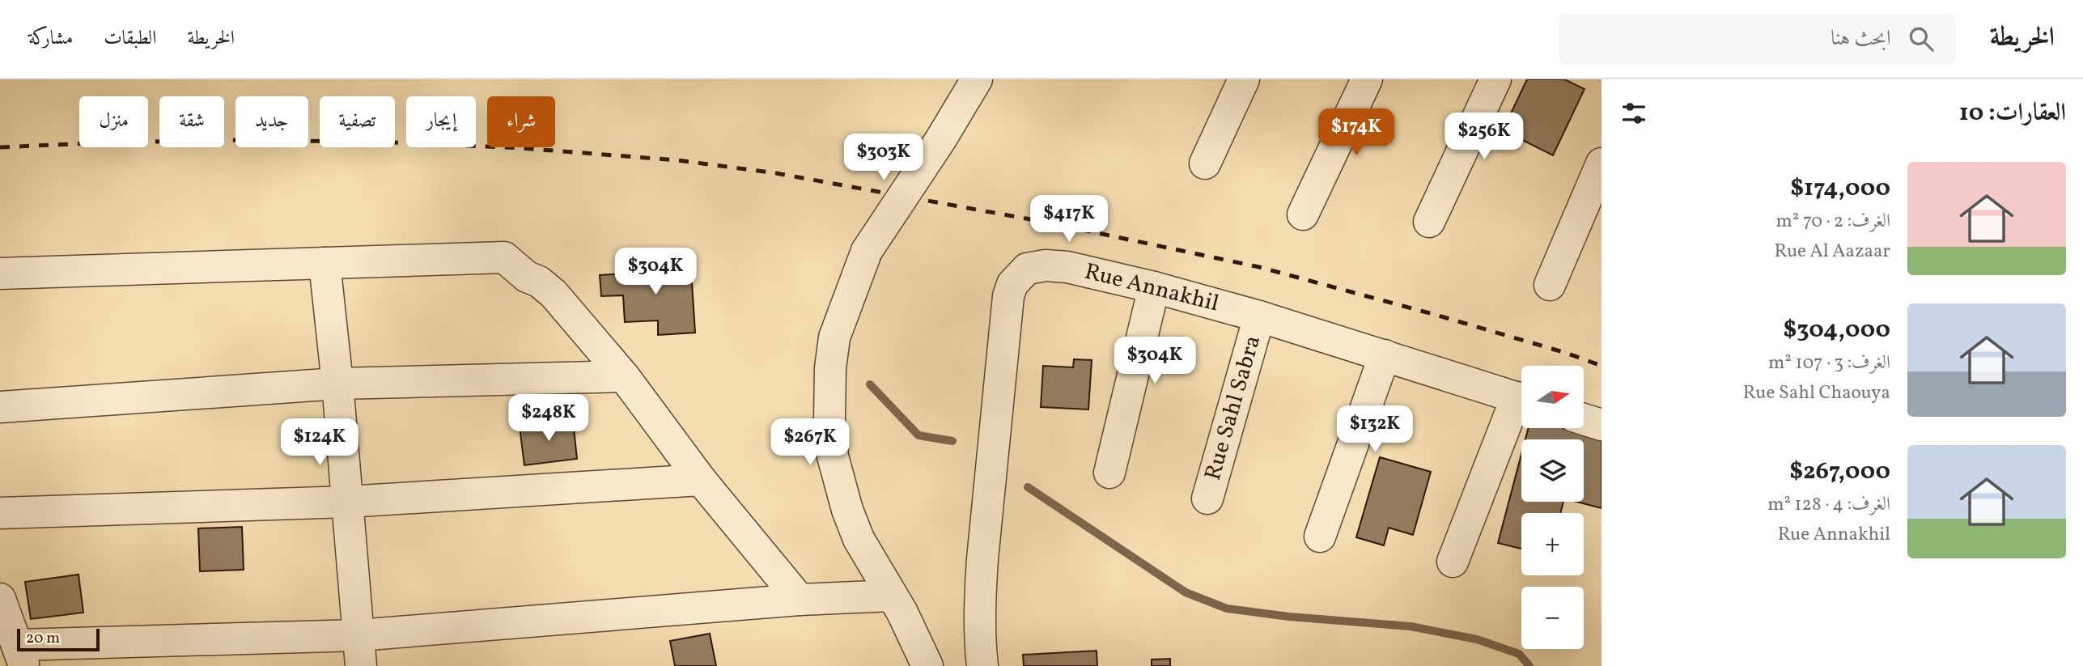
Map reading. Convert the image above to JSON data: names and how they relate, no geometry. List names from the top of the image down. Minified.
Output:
{"streets":{"street":["Rue Annakhil","Rue Sahl Sabra"]},"crossings":[["Rue Annakhil","Rue Sahl Sabra"]],"scale_bar":"20 m","north":"right","page":{"header":"الخريطة","search":"ابحث هنا","nav":["الخريطة","الطبقات","مشاركة"],"heading":"العقارات: 10","chip":["شراء","إيجار","تصفية","جديد","شقة","منزل"],"price":["$174K","$256K","$303K","$417K","$304K","$304K","$248K","$132K","$124K","$267K"],"list":[{"name":"$174,000","note":"الغرف: 2 · 70 m² · Rue Al Aazaar"},{"name":"$304,000","note":"الغرف: 3 · 107 m² · Rue Sahl Chaouya"},{"name":"$267,000","note":"الغرف: 4 · 128 m² · Rue Annakhil"}],"map_buttons":["+","−"],"scale":"20 m"}}
